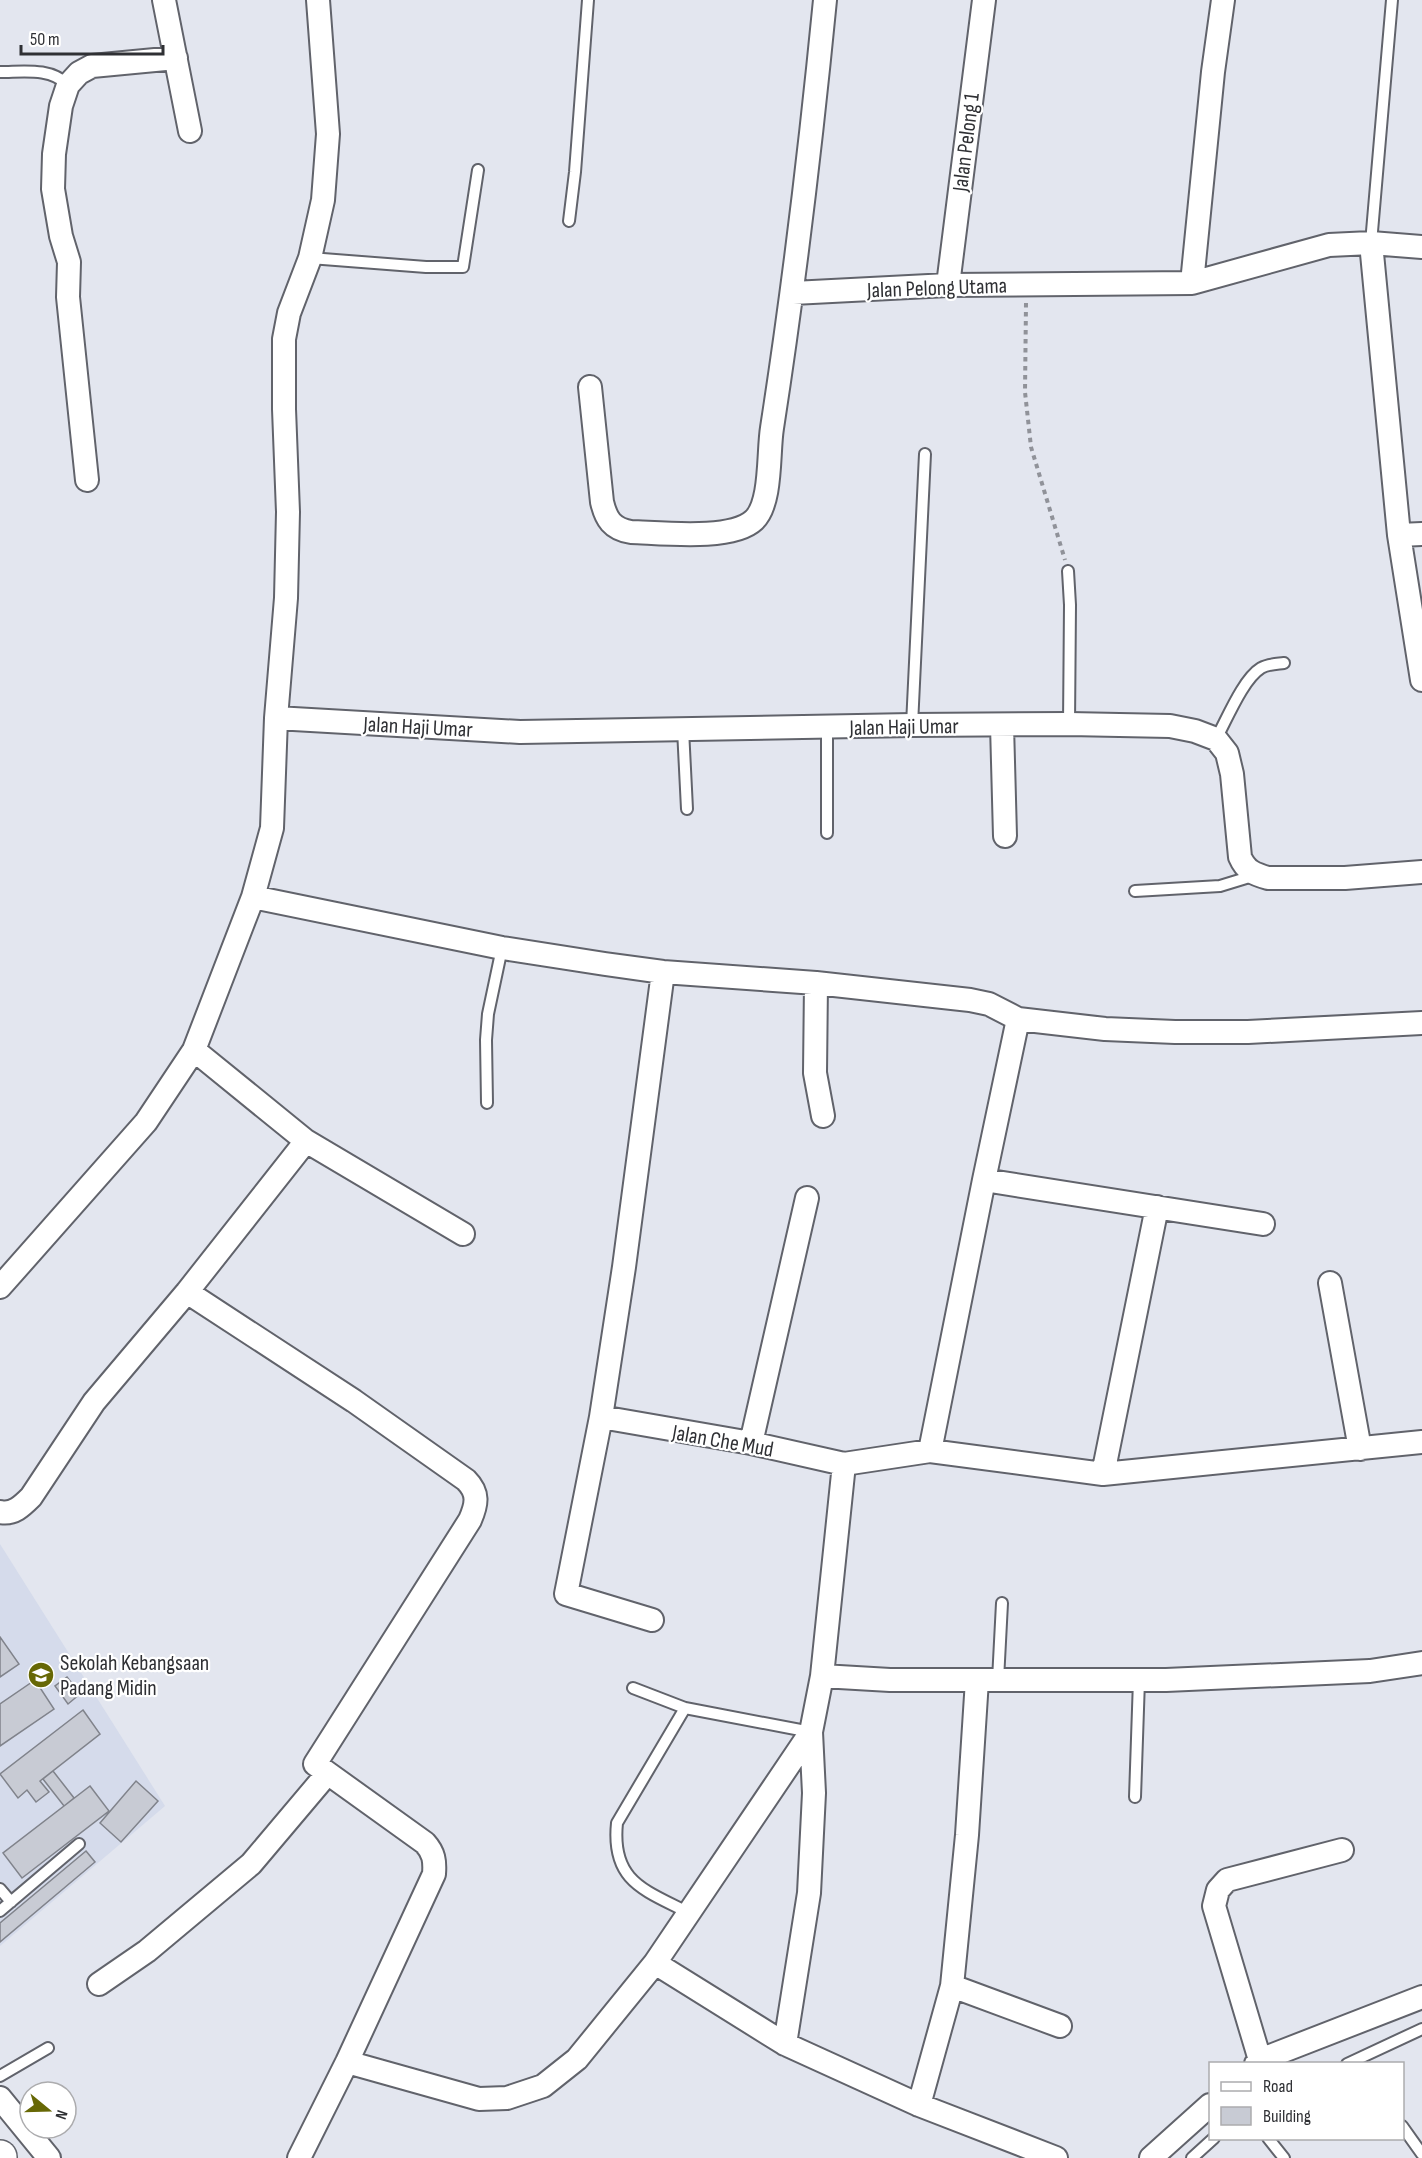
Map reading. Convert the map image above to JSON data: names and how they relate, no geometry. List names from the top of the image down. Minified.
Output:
{"streets":{"street":["Jalan Pelong 1","Jalan Pelong Utama","Jalan Haji Umar","Jalan Che Mud"]},"crossings":[["Jalan Pelong 1","Jalan Pelong Utama"]],"places":{"school or university":["Sekolah Kebangsaan Padang Midin"]},"legend":["Road","Building"],"scale_bar":"50 m","north":"right"}
